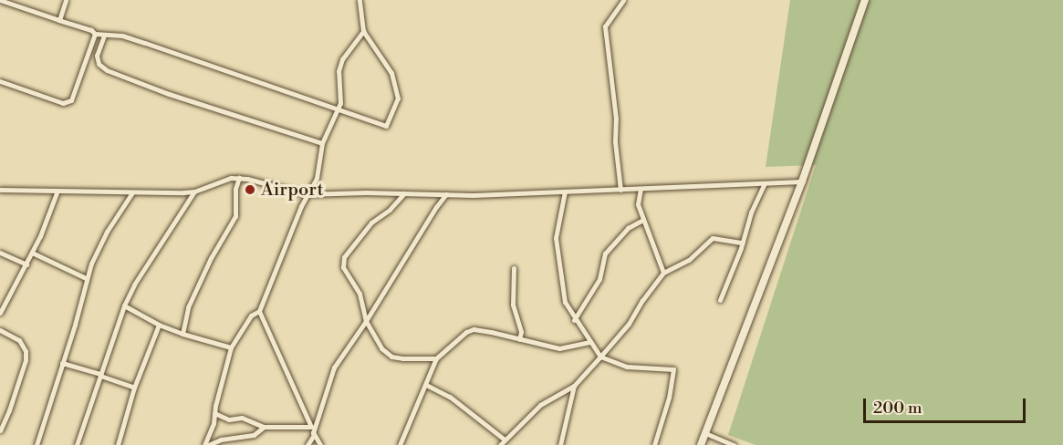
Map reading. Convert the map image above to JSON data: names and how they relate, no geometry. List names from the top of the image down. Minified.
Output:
{"places":["Airport"],"scale_bar":"200 m"}
